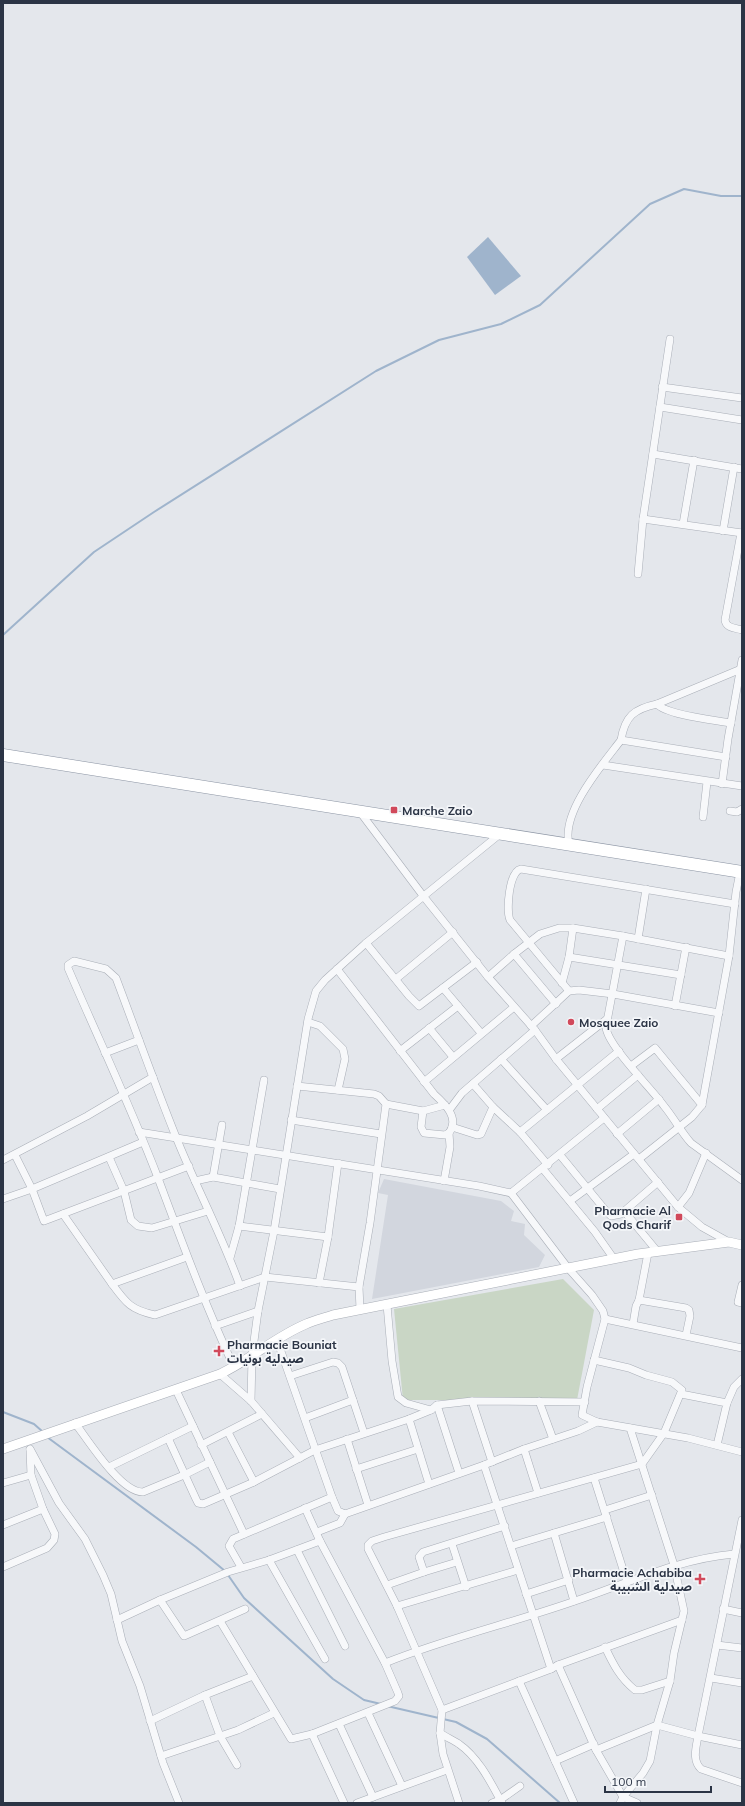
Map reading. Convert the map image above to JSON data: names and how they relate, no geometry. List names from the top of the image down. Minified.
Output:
{"places":{"transit":["Marche Zaio","Pharmacie Al Qods Charif"],"other":["Mosquee Zaio"],"health":["Pharmacie Bouniat صيدلية بونيات","Pharmacie Achabiba صيدلية الشبيبة"]},"scale_bar":"100 m"}
